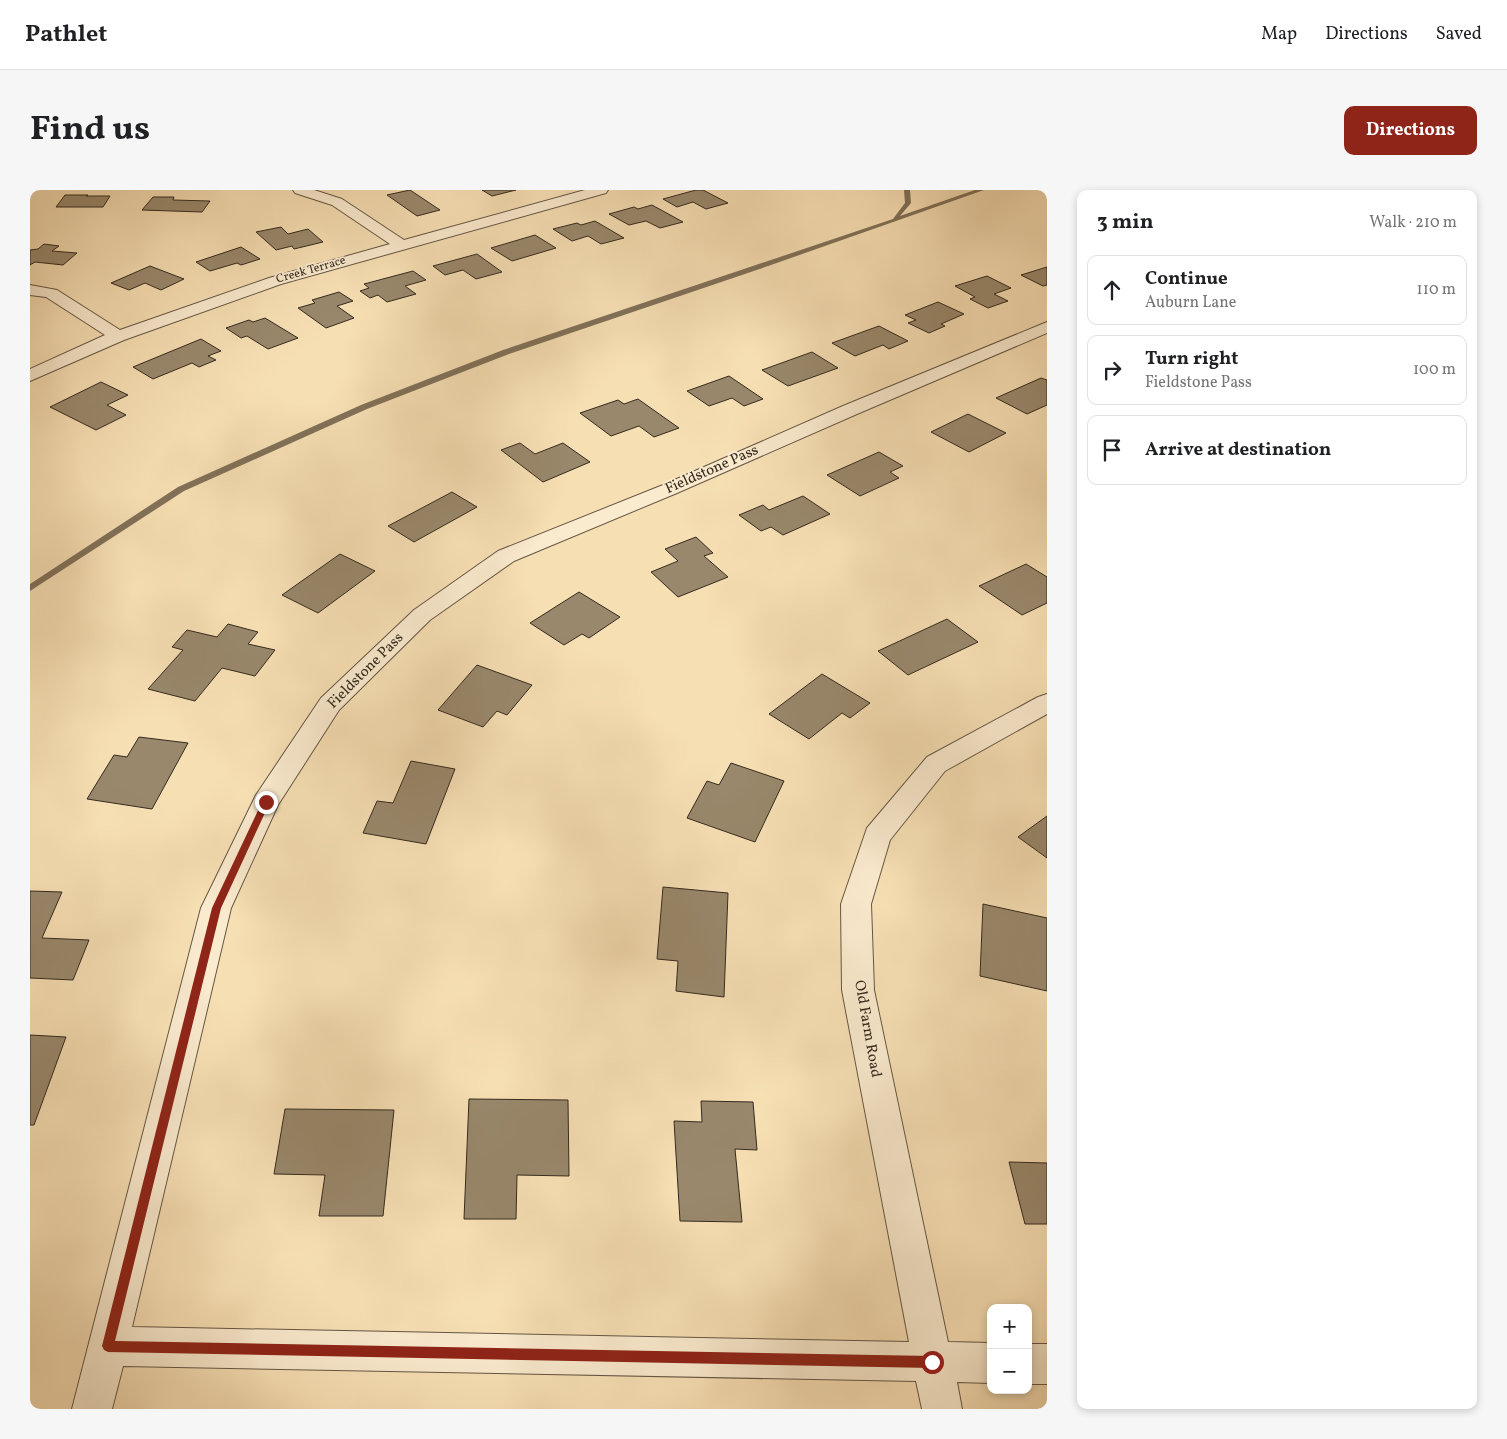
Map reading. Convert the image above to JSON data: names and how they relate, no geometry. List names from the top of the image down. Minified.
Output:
{"streets":{"street":["Creek Terrace","Fieldstone Pass","Old Farm Road"]},"page":{"header":"Pathlet","nav":["Map","Directions","Saved"],"title":"Find us","buttons":"Directions","heading":["3 min","Walk · 210 m"],"list":[["Continue","Auburn Lane","110 m"],["Turn right","Fieldstone Pass","100 m"],"Arrive at destination"],"map_buttons":["+","−"]}}
